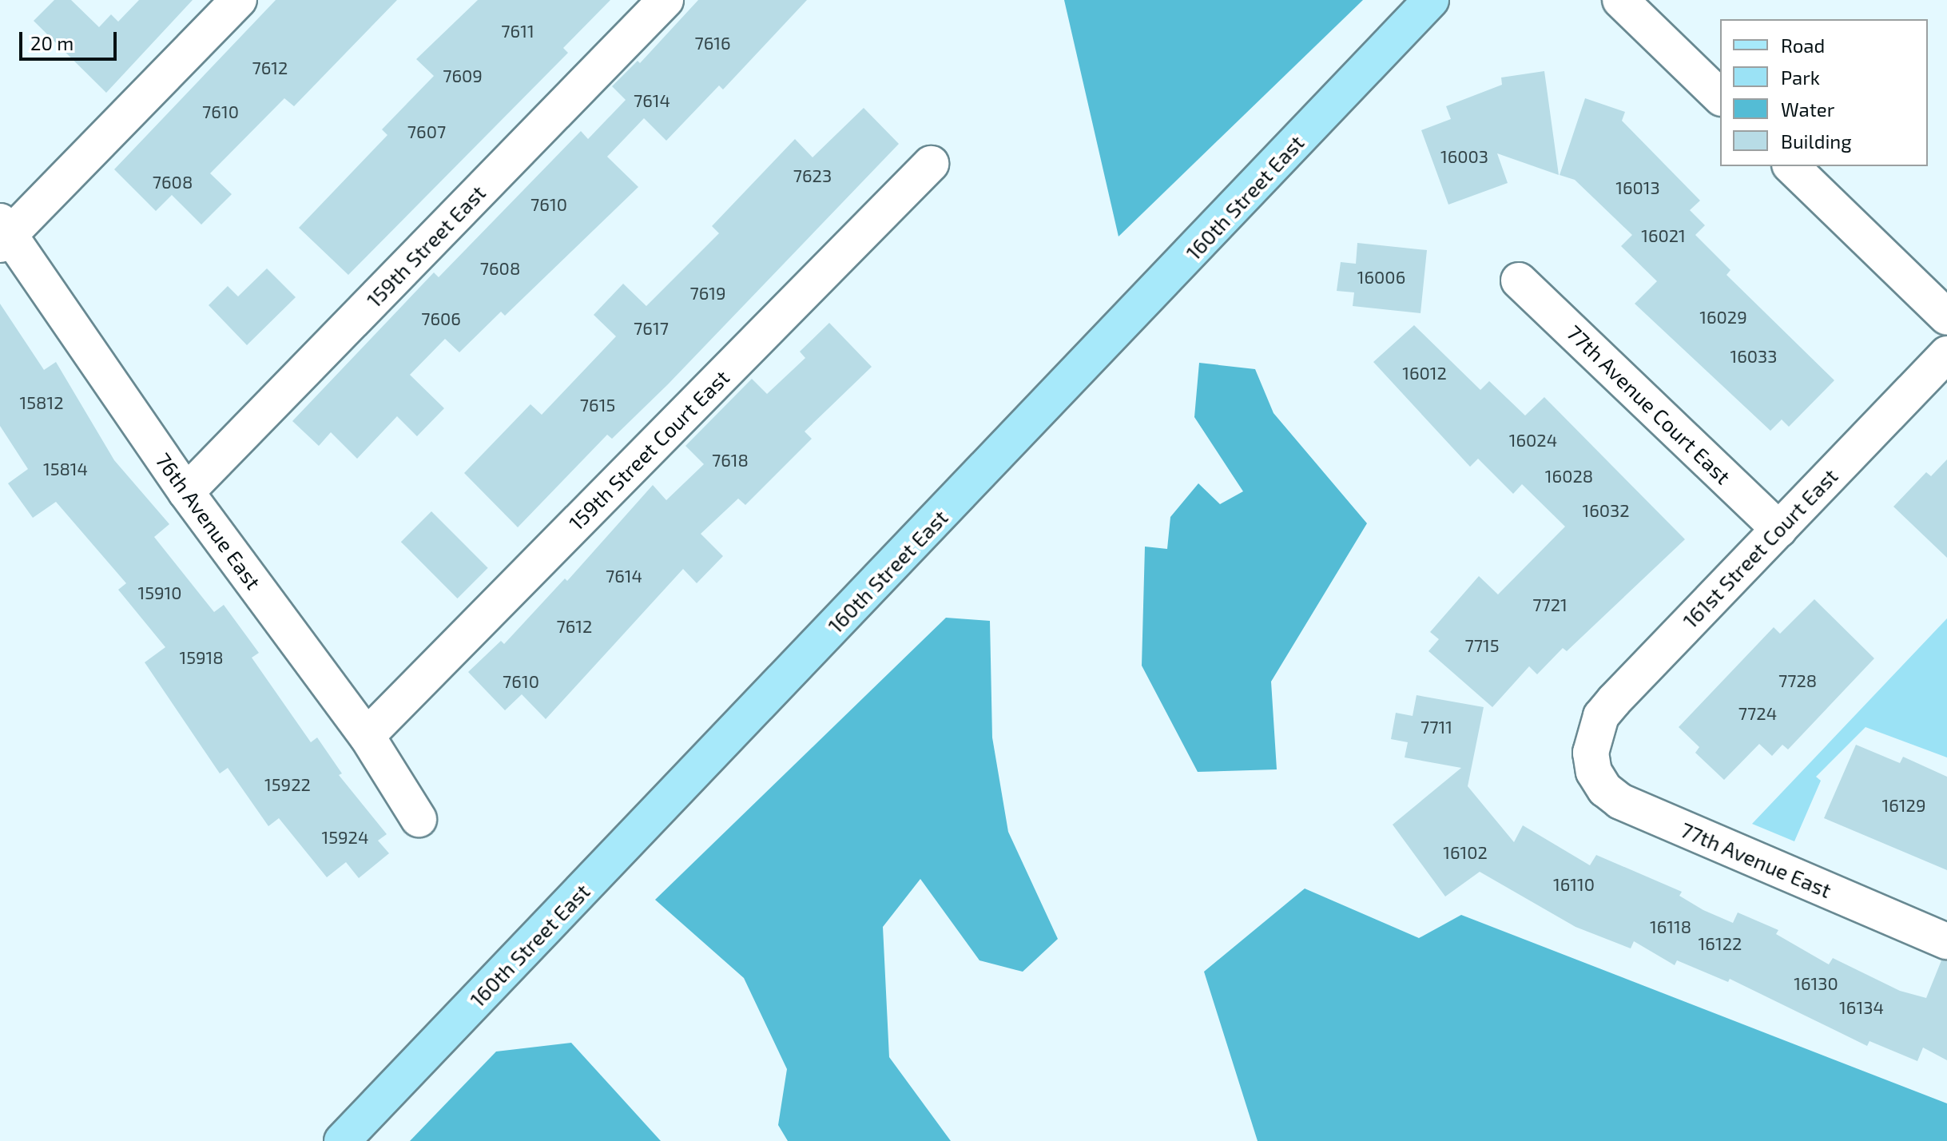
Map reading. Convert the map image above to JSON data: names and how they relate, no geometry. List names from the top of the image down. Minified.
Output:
{"streets":{"main road":["160th Street East"],"street":["159th Street East","77th Avenue Court East","159th Street Court East","76th Avenue East","161st Street Court East","77th Avenue East"]},"crossings":[["159th Street East","76th Avenue East"],["77th Avenue Court East","161st Street Court East"],["159th Street Court East","76th Avenue East"],["161st Street Court East","77th Avenue East"]],"house_numbers":["7611","7616","7612","7609","7614","7610","7607","16003","7623","7608","16013","7610","16021","7608","16006","7619","16029","7606","7617","16033","16012","15812","7615","16024","7618","15814","16028","16032","7614","15910","7721","7612","7715","15918","7728","7610","7724","7711","15922","16129","15924","16102","16110","16118","16122","16130","16134"],"legend":["Road","Park","Water","Building"],"scale_bar":"20 m"}
